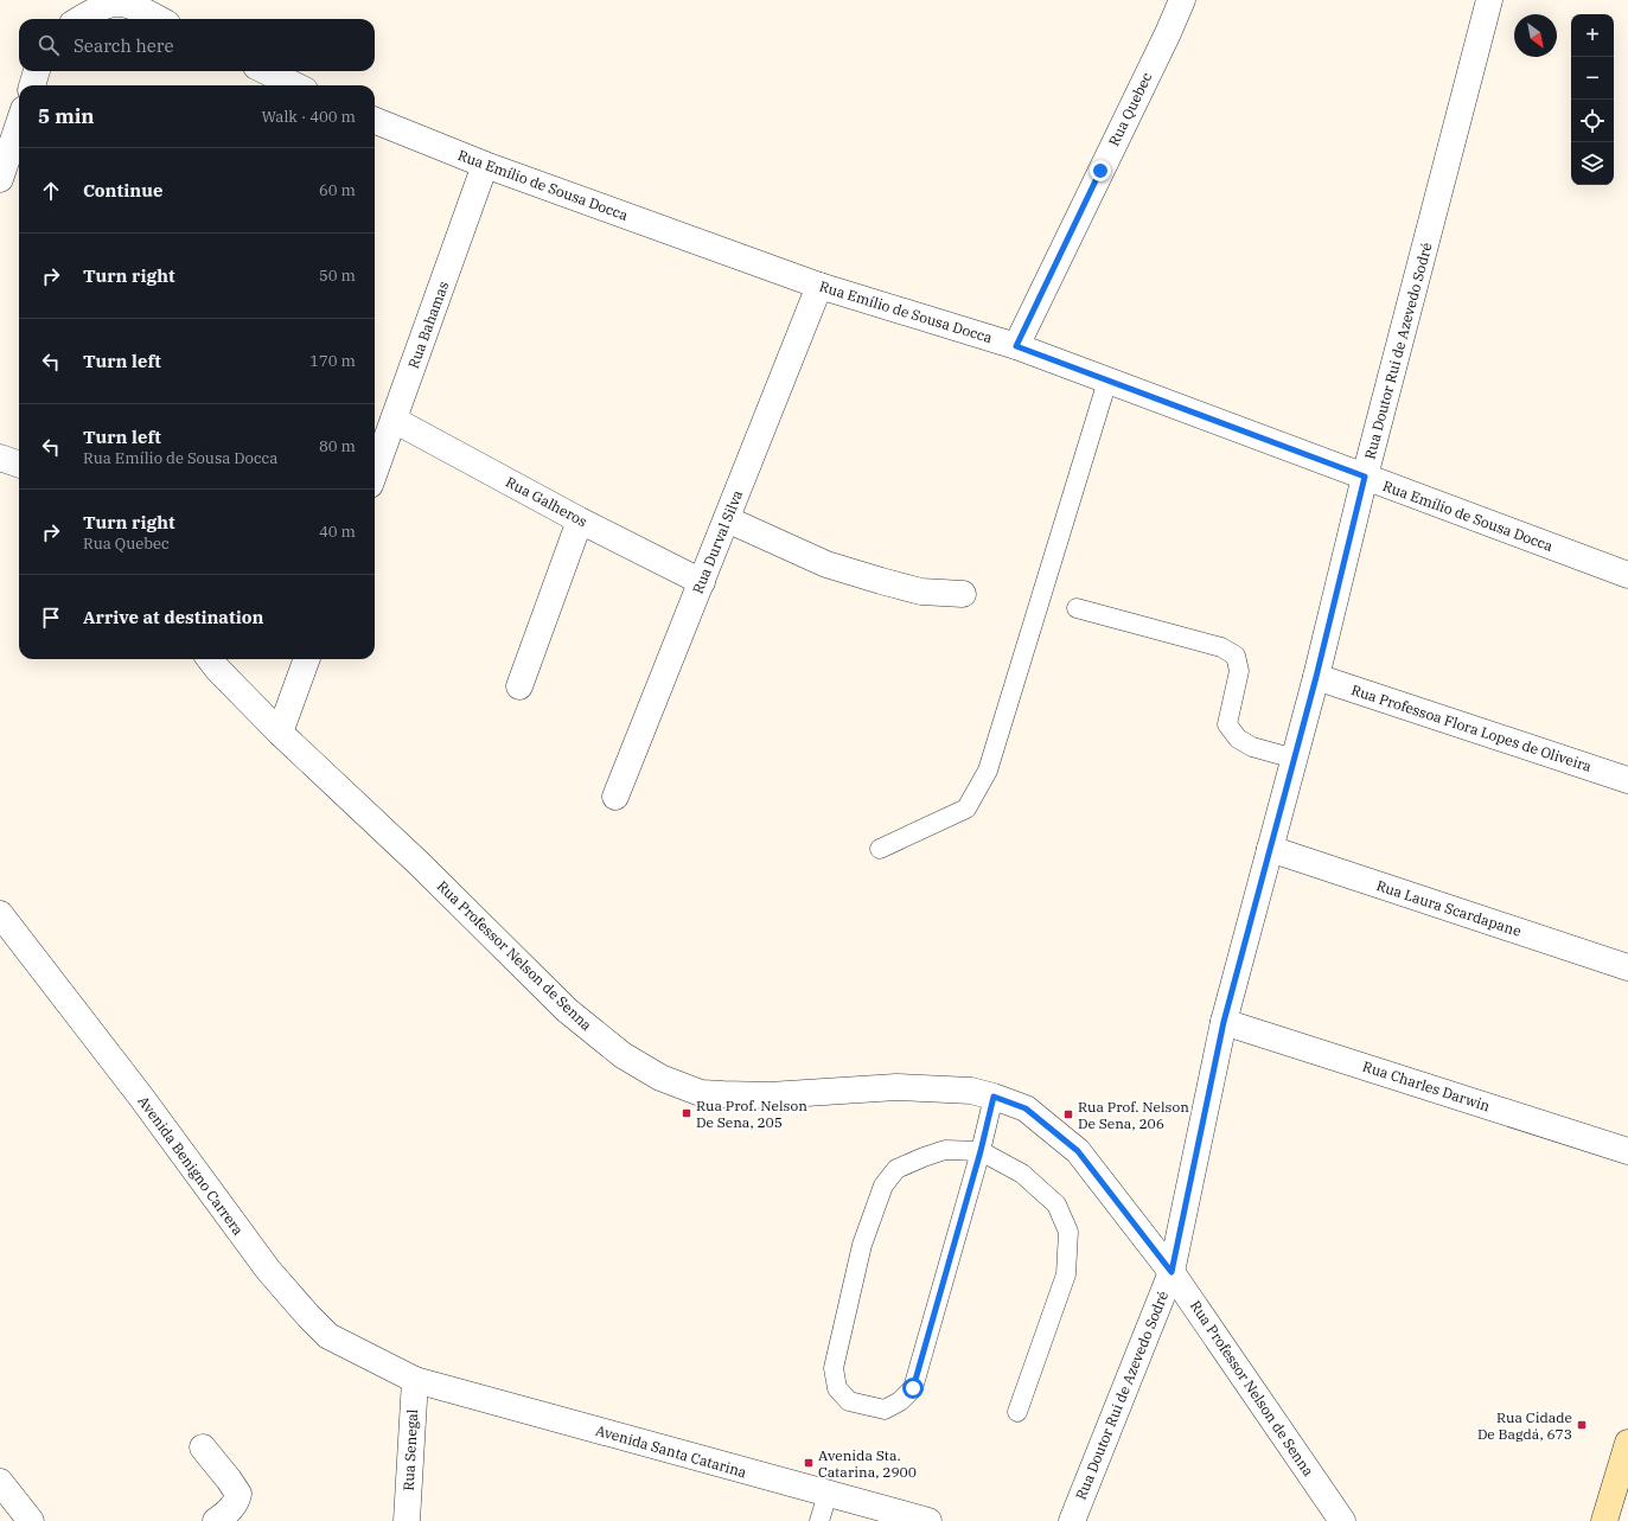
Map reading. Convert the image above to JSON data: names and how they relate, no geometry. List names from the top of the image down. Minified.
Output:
{"streets":{"street":["Rua Quebec","Rua Emílio de Sousa Docca","Rua Bahamas","Rua Doutor Rui de Azevedo Sodré","Rua Galheros","Rua Durval Silva","Rua Professoa Flora Lopes de Oliveira","Rua Laura Scardapane","Rua Professor Nelson de Senna","Rua Charles Darwin","Avenida Benigno Carrera","Rua Senegal","Avenida Santa Catarina"]},"crossings":[["Rua Quebec","Rua Emílio de Sousa Docca"],["Rua Emílio de Sousa Docca","Rua Bahamas"],["Rua Emílio de Sousa Docca","Rua Doutor Rui de Azevedo Sodré"],["Rua Emílio de Sousa Docca","Rua Durval Silva"],["Rua Bahamas","Rua Galheros"],["Rua Doutor Rui de Azevedo Sodré","Rua Professoa Flora Lopes de Oliveira"],["Rua Doutor Rui de Azevedo Sodré","Rua Laura Scardapane"],["Rua Doutor Rui de Azevedo Sodré","Rua Professor Nelson de Senna"],["Rua Doutor Rui de Azevedo Sodré","Rua Charles Darwin"],["Rua Galheros","Rua Durval Silva"],["Avenida Benigno Carrera","Rua Senegal"],["Avenida Benigno Carrera","Avenida Santa Catarina"],["Rua Senegal","Avenida Santa Catarina"]],"places":{"transit":["Rua Prof. Nelson De Sena, 205","Rua Prof. Nelson De Sena, 206","Rua Cidade De Bagdá, 673","Avenida Sta. Catarina, 2900"]},"north":"bottom right","page":{"map_buttons":["+","−"],"search":"Search here","heading":["5 min","Walk · 400 m"],"list":[["Continue","60 m"],["Turn right","50 m"],["Turn left","170 m"],["Turn left","Rua Emílio de Sousa Docca","80 m"],["Turn right","Rua Quebec","40 m"],"Arrive at destination"]}}
